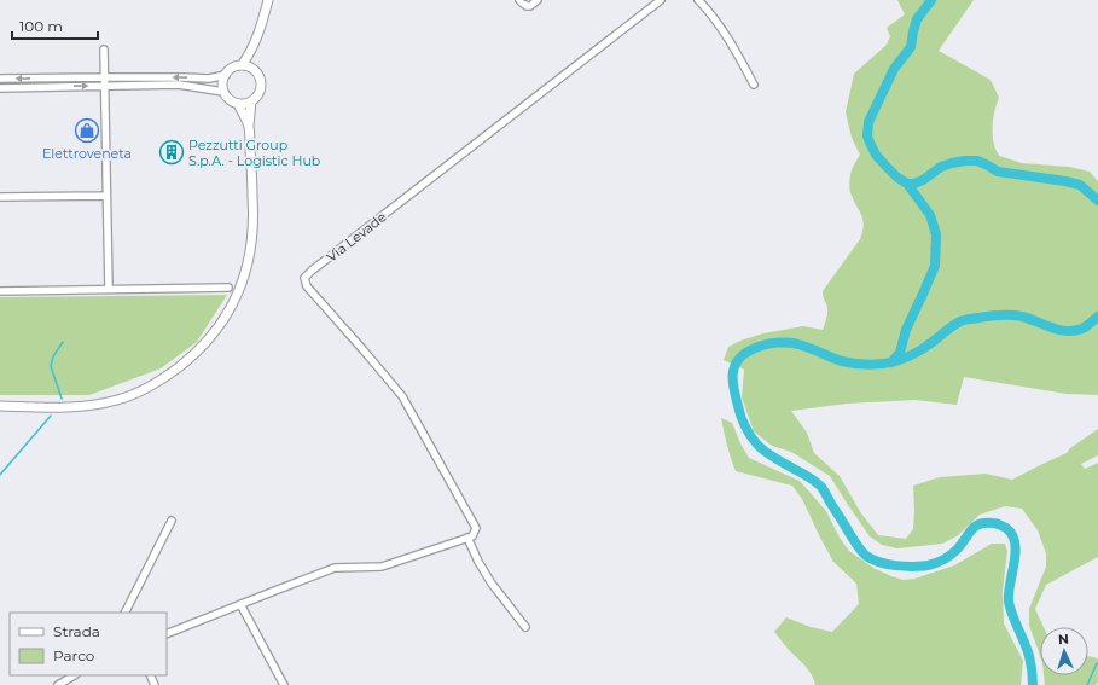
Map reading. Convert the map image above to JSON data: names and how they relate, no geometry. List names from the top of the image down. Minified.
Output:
{"streets":{"street":["Via Levade"]},"places":{"shop":["Elettroveneta"],"building":["Pezzutti Group S.p.A. - Logistic Hub"]},"legend":["Strada","Parco"],"scale_bar":"100 m","north":"top"}
